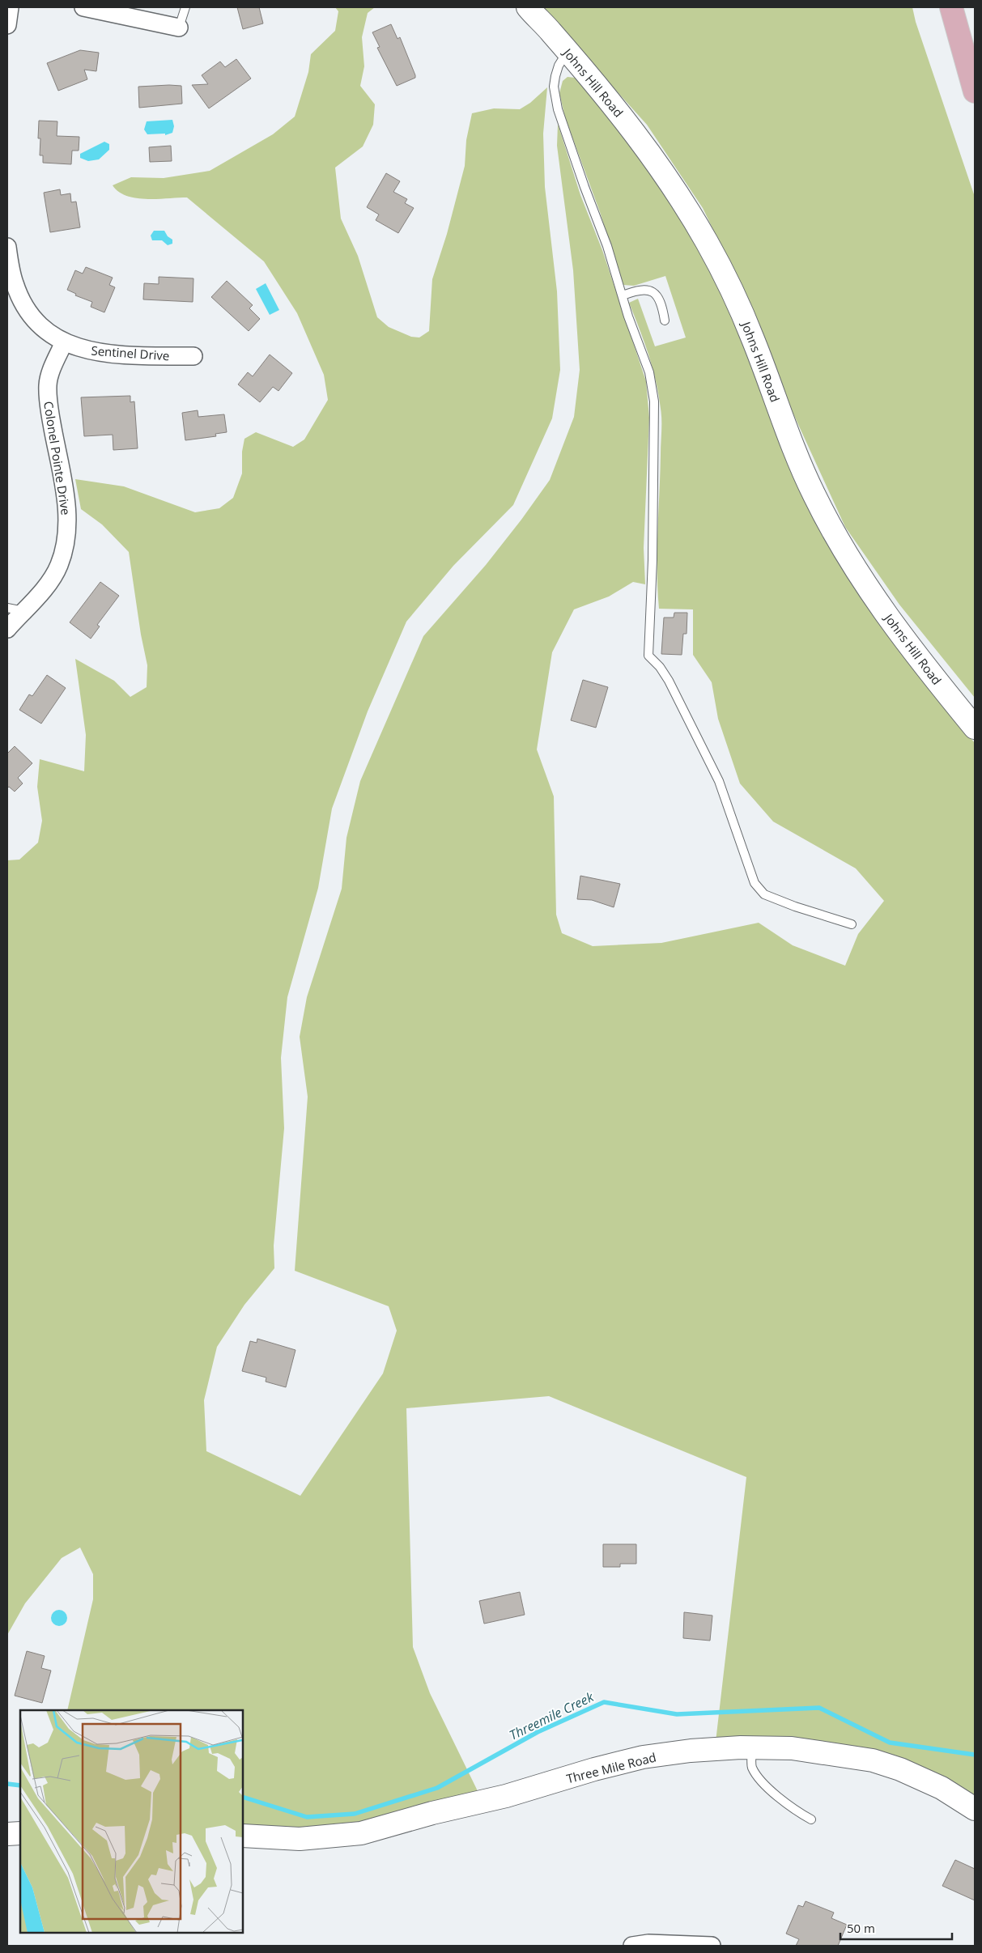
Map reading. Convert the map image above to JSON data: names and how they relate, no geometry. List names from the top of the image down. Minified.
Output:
{"streets":{"main road":["Johns Hill Road","Three Mile Road"],"street":["Sentinel Drive","Colonel Pointe Drive"]},"crossings":[["Sentinel Drive","Colonel Pointe Drive"]],"water":["Threemile Creek"],"scale_bar":"50 m"}
